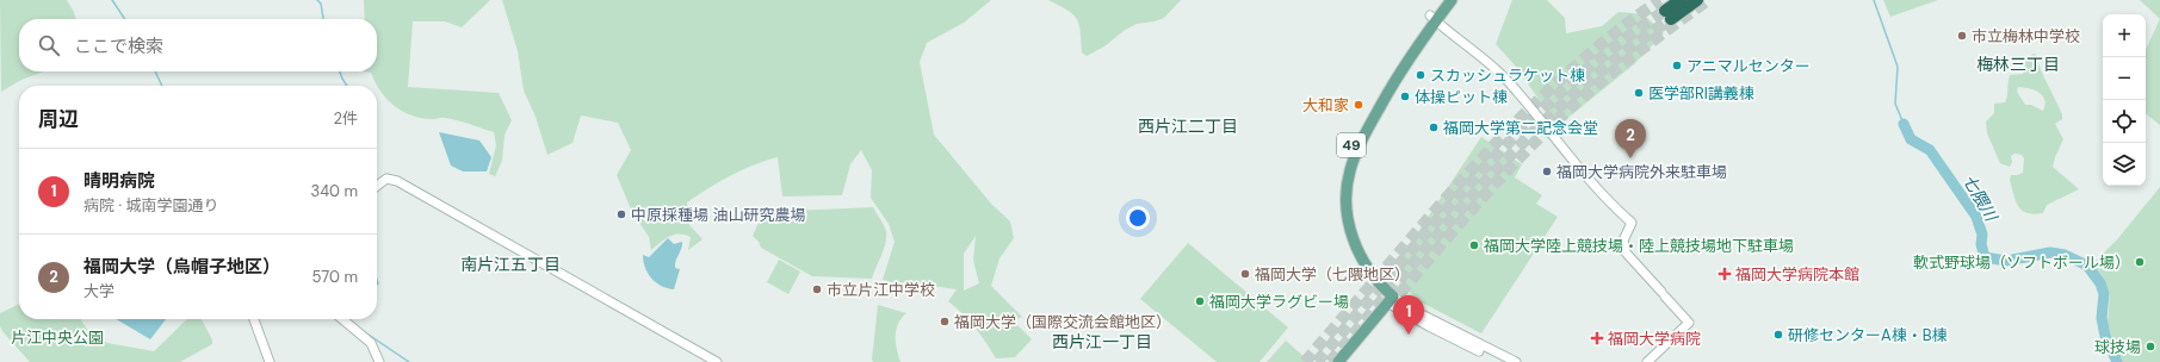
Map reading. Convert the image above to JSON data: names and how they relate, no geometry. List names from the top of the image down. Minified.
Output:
{"streets":{"main road":["49"]},"districts":["梅林三丁目","西片江二丁目","南片江五丁目","西片江一丁目"],"water":["七隈川"],"parks":["片江中央公園"],"places":{"other":["市立梅林中学校","アニマルセンター","スカッシュラケット棟","医学部RI講義棟","体操ピット棟","大和家","福岡大学第二記念会堂","福岡大学病院外来駐車場","中原採種場 油山研究農場","福岡大学陸上競技場・陸上競技場地下駐車場","軟式野球場（ソフトボール場）","福岡大学（七隈地区）","市立片江中学校","福岡大学ラグビー場","福岡大学（国際交流会館地区）","研修センターA棟・B棟","球技場"],"health":["福岡大学病院本館","福岡大学病院"]},"page":{"map_buttons":["+","−"],"search":"ここで検索","heading":["周辺","2件"],"pins":["2","1"],"list":[{"mark":"1","name":"晴明病院","note":"病院 · 城南学園通り","value":"340 m"},{"mark":"2","name":"福岡大学（烏帽子地区）","note":"大学","value":"570 m"}]}}
